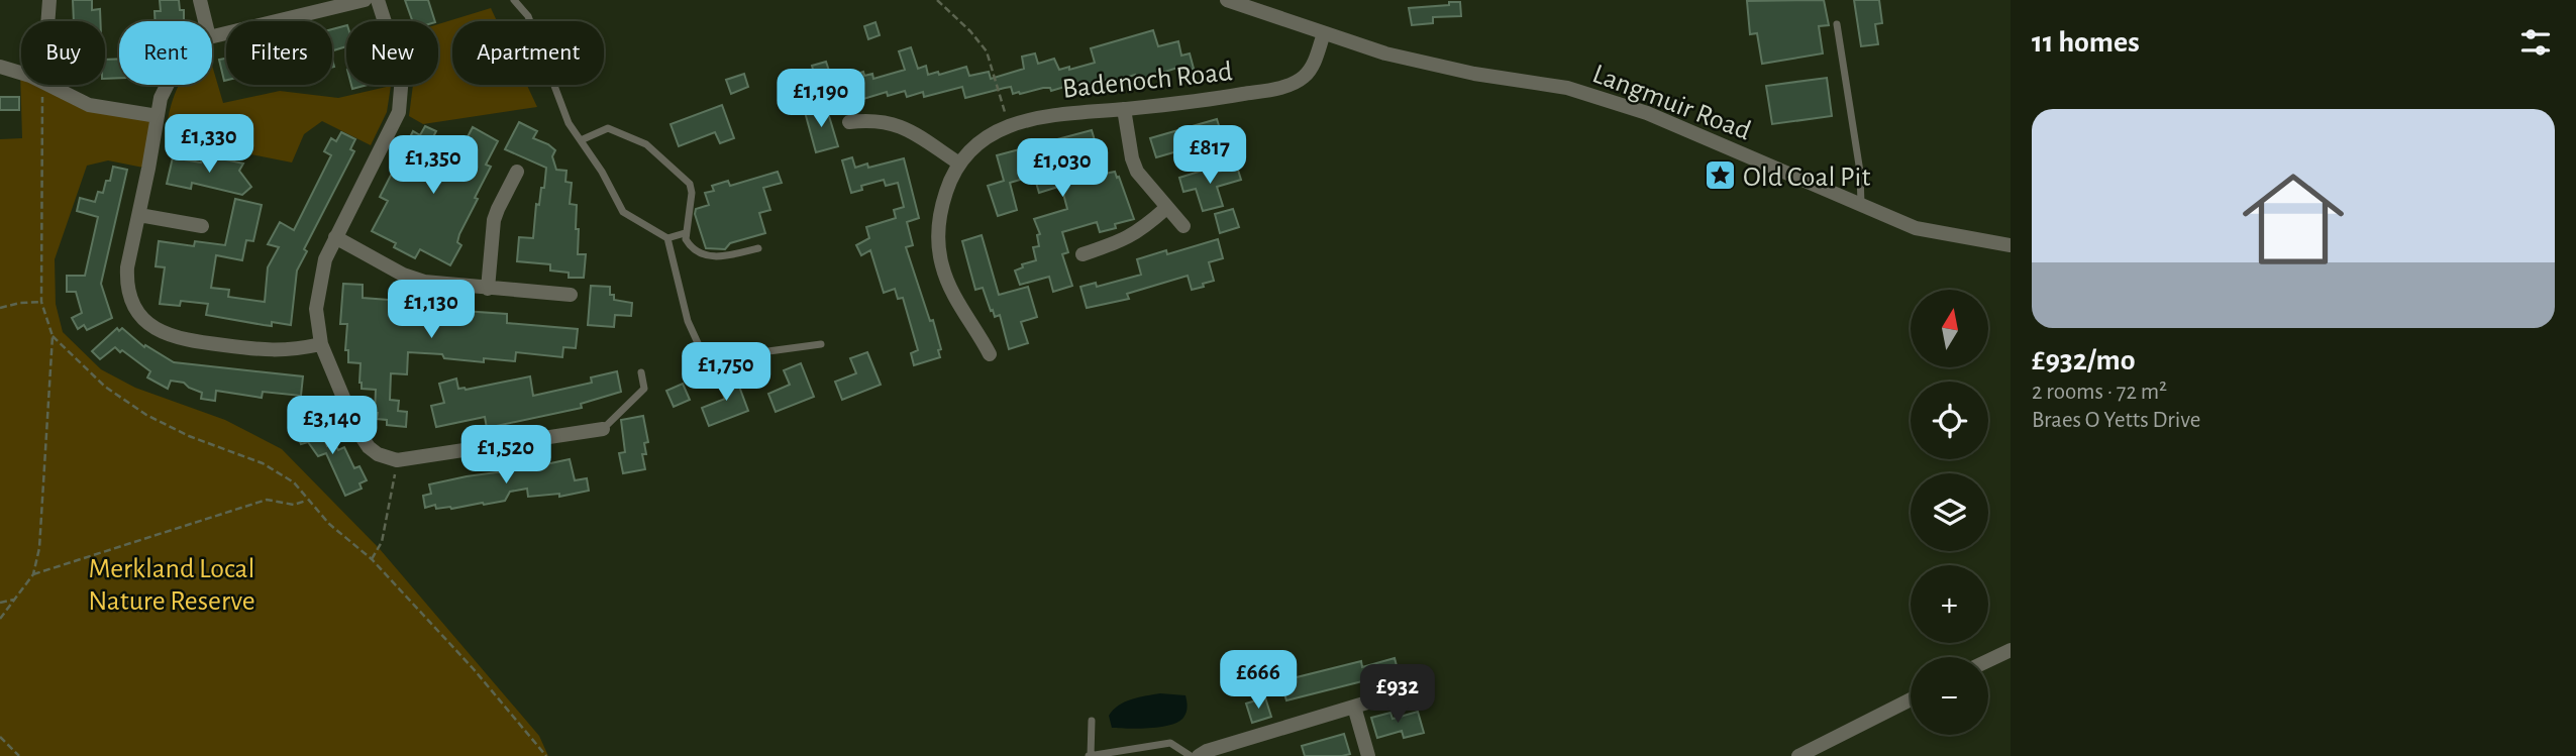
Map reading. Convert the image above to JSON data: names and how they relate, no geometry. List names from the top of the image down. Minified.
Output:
{"streets":{"street":["Badenoch Road","Langmuir Road"]},"crossings":[["Badenoch Road","Langmuir Road"]],"parks":["Merkland Local Nature Reserve"],"places":{"place":["Old Coal Pit"]},"north":"top","page":{"heading":"11 homes","chip":["Buy","Rent","Filters","New","Apartment"],"price":["£1,190","£1,330","£817","£1,350","£1,030","£1,130","£1,750","£3,140","£1,520","£666","£932"],"list":[{"name":"£932/mo","note":"2 rooms · 72 m² · Braes O Yetts Drive"}],"map_buttons":["+","−"]}}
